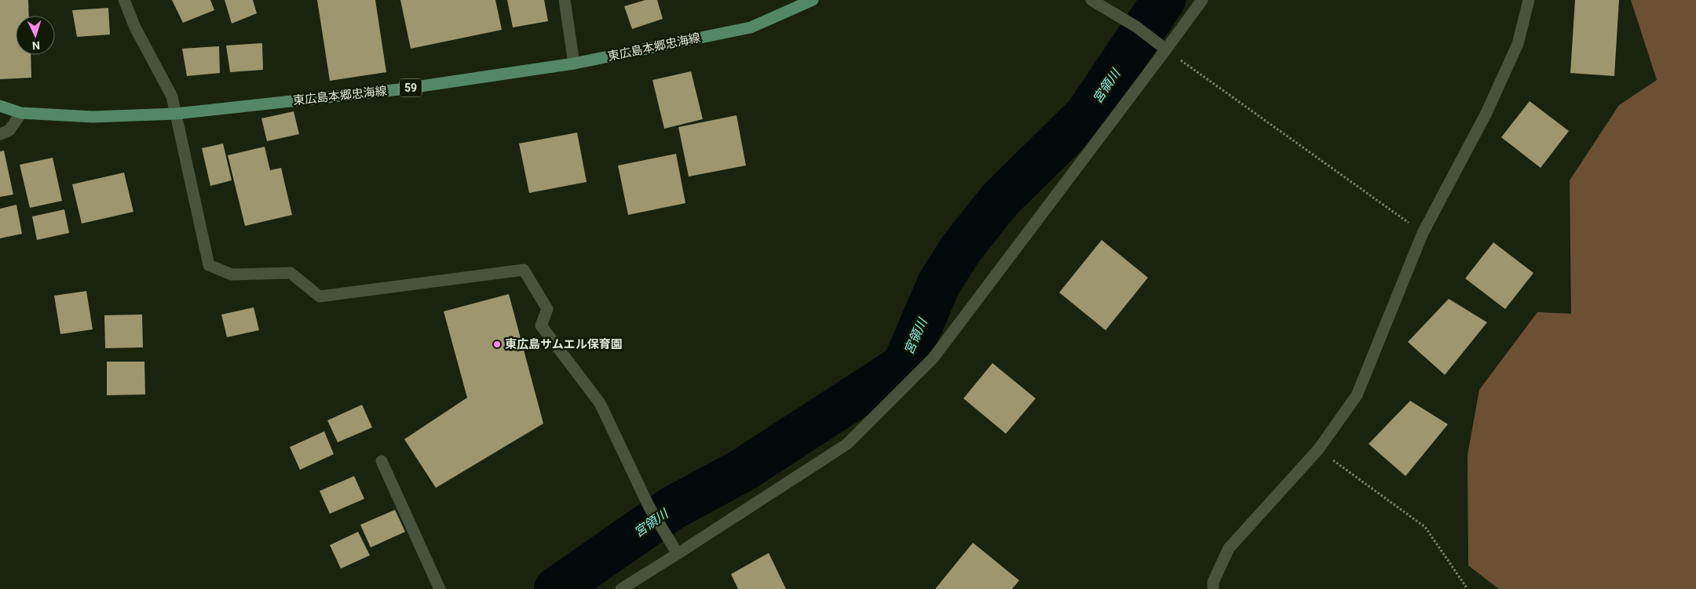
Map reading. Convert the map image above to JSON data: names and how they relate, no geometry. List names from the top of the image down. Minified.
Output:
{"streets":{"main road":["東広島本郷忠海線","59"]},"water":["宮領川"],"places":["東広島サムエル保育園"],"north":"bottom"}
